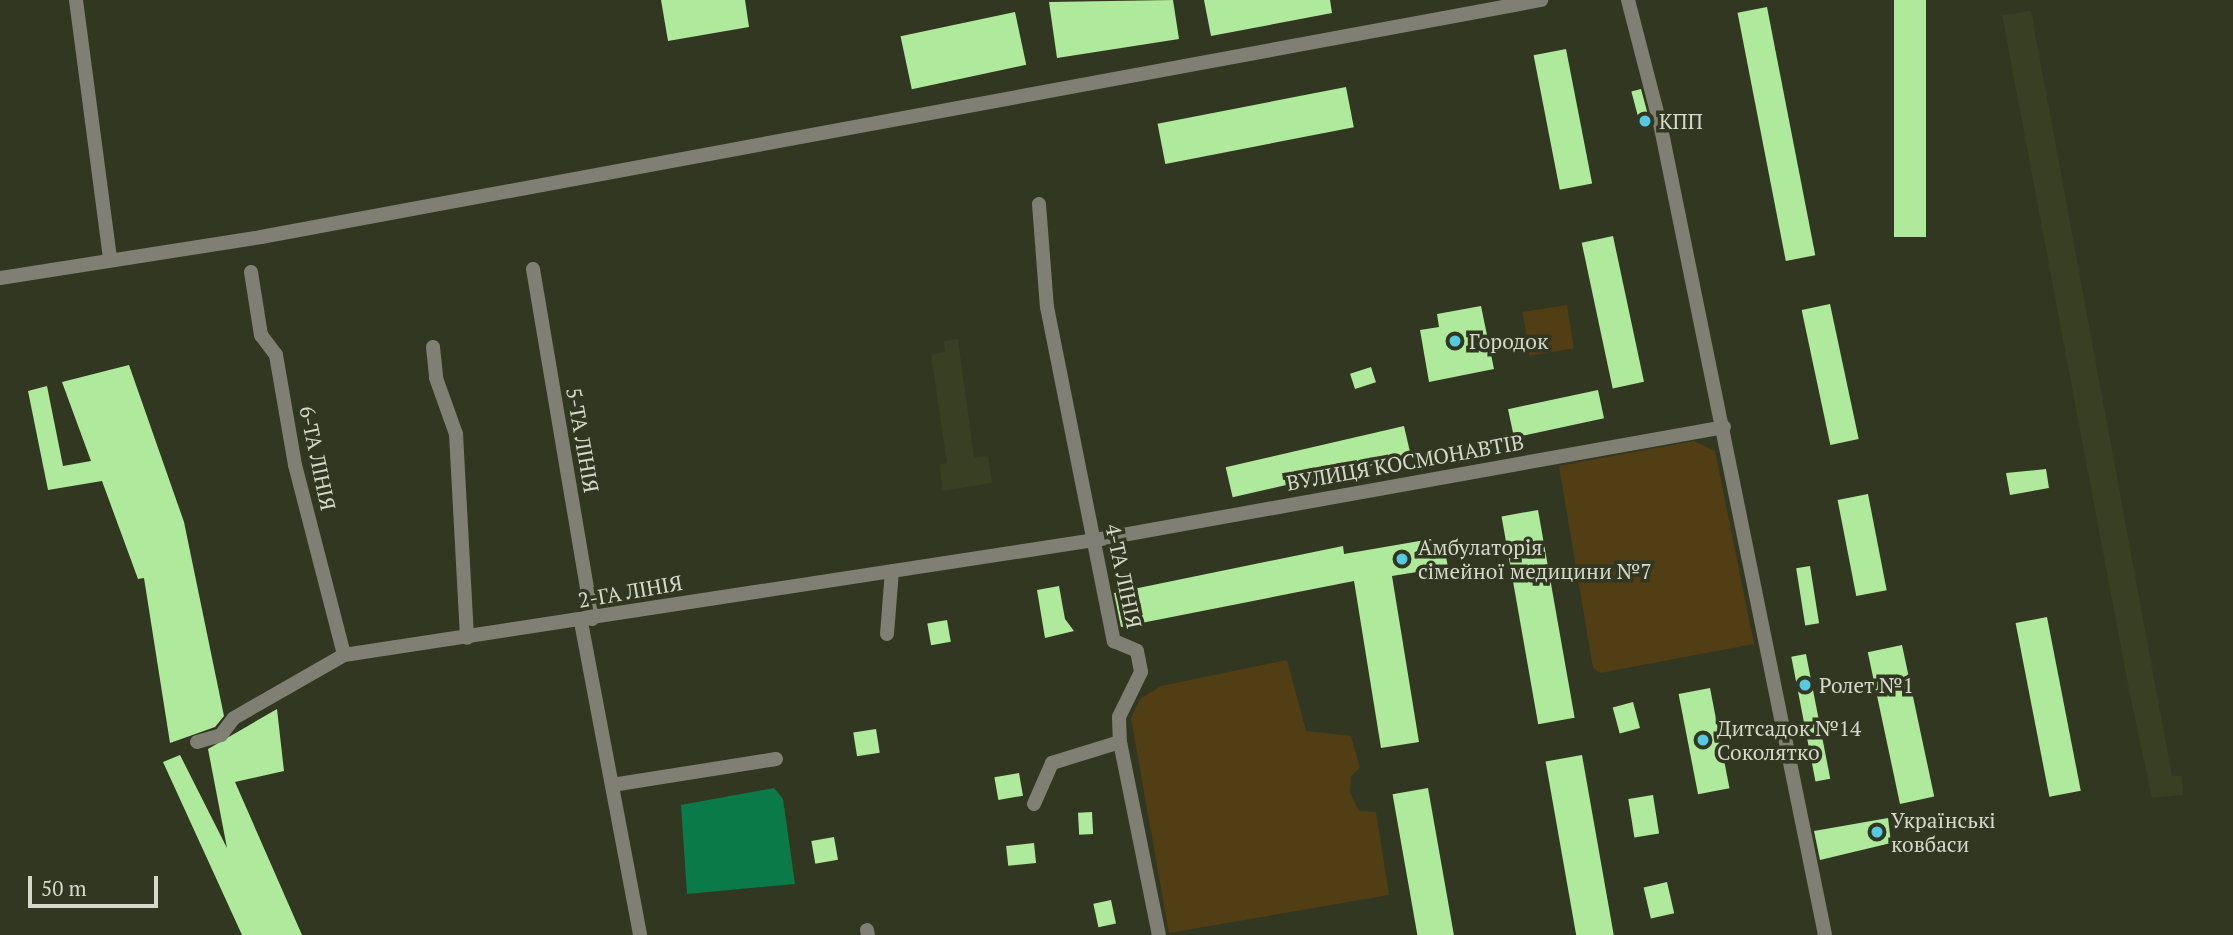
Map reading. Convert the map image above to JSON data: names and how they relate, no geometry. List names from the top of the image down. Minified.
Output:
{"streets":{"street":["5-ТА ЛІНІЯ","6-ТА ЛІНІЯ","ВУЛИЦЯ КОСМОНАВТІВ","4-ТА ЛІНІЯ","2-ГА ЛІНІЯ"]},"crossings":[["5-ТА ЛІНІЯ","2-ГА ЛІНІЯ"],["6-ТА ЛІНІЯ","2-ГА ЛІНІЯ"],["ВУЛИЦЯ КОСМОНАВТІВ","4-ТА ЛІНІЯ"],["ВУЛИЦЯ КОСМОНАВТІВ","2-ГА ЛІНІЯ"],["4-ТА ЛІНІЯ","2-ГА ЛІНІЯ"]],"places":["КПП","Городок","Амбулаторія сімейної медицини №7","Ролет №1","Дитсадок №14 Соколятко","Українські ковбаси"],"scale_bar":"50 m"}
